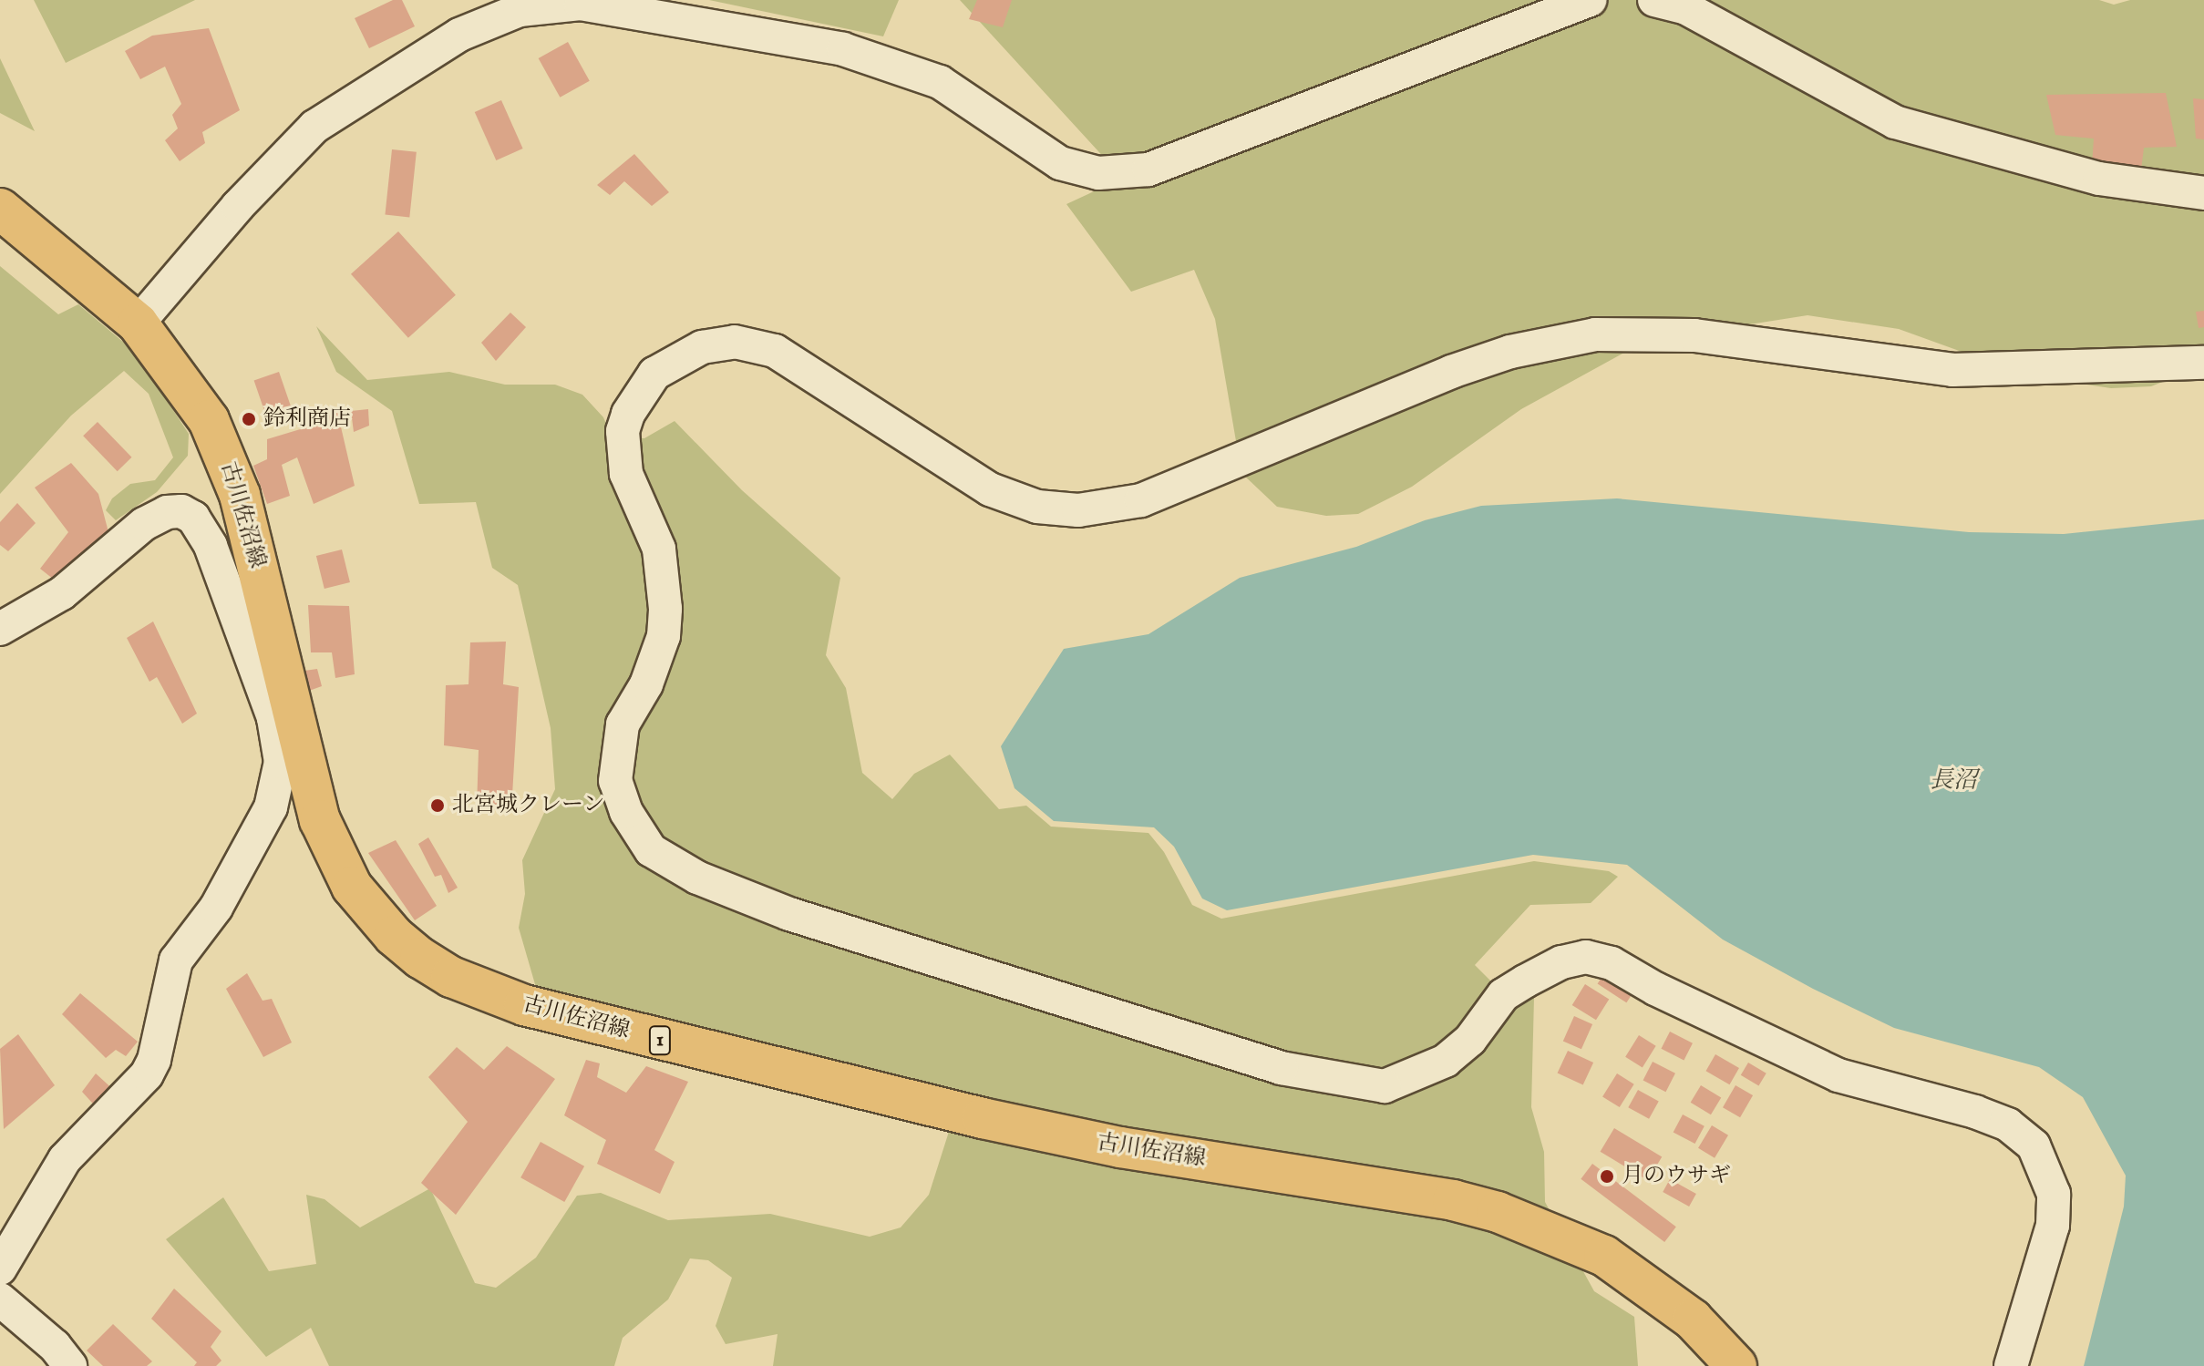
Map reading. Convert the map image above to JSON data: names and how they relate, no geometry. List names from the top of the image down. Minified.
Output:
{"streets":{"main road":["古川佐沼線","1"]},"water":["長沼"],"places":["鈴利商店","北宮城クレーン","月のウサギ"]}
